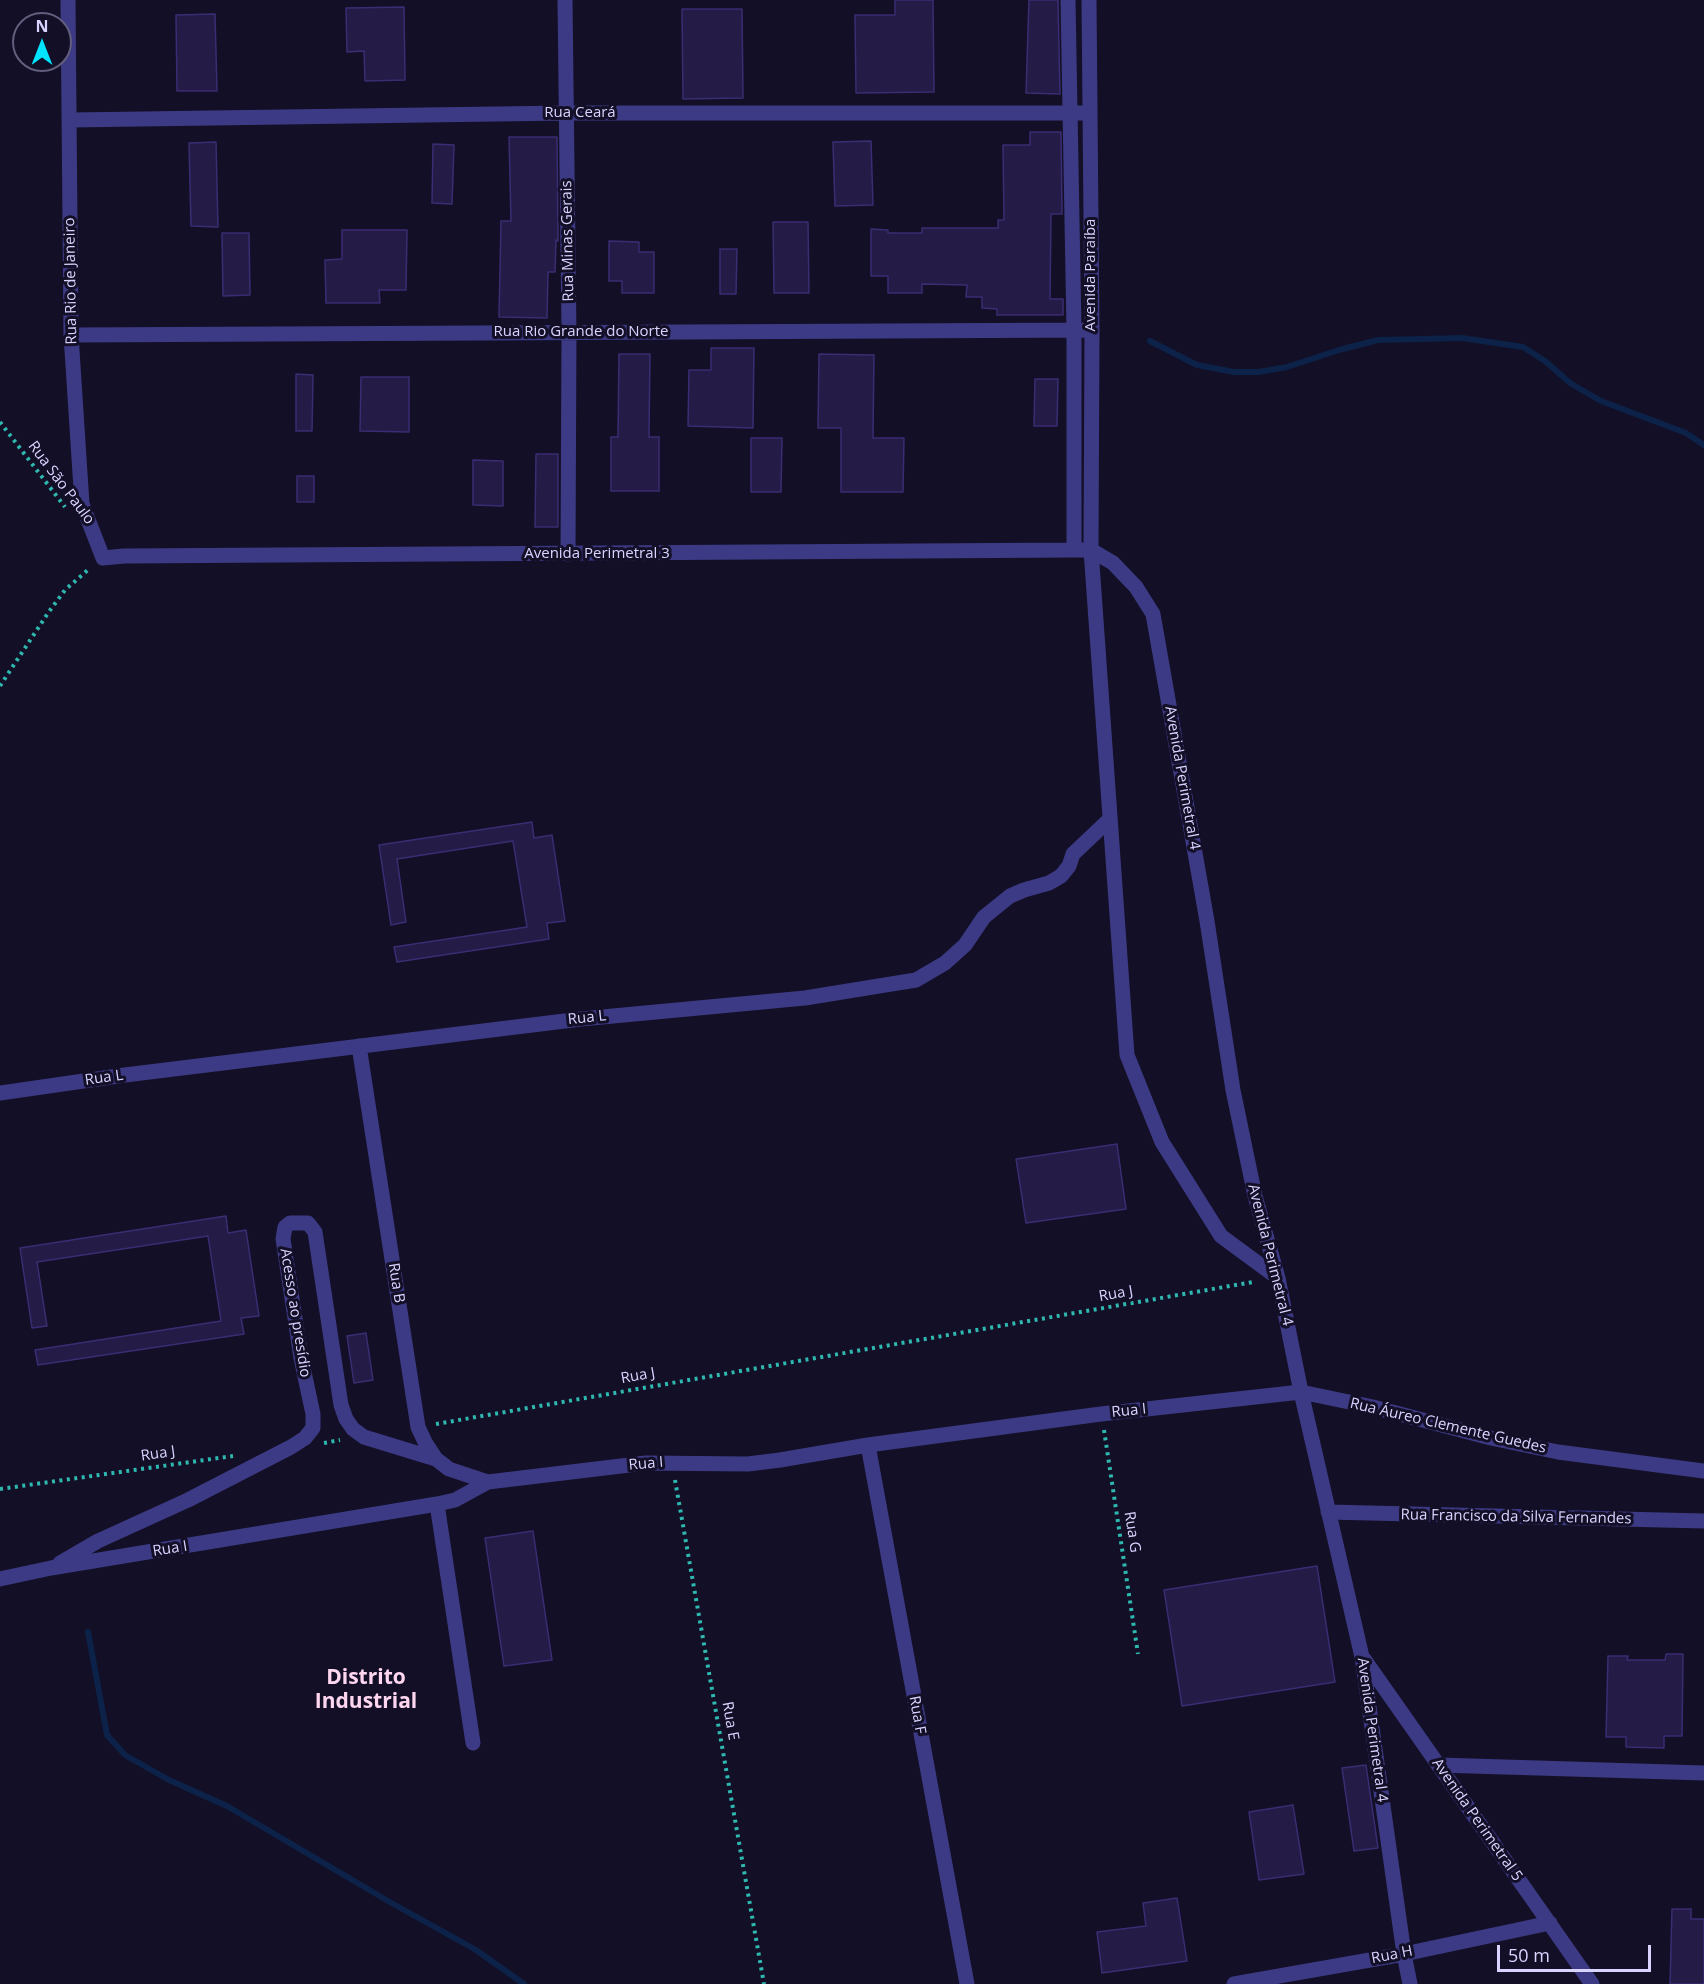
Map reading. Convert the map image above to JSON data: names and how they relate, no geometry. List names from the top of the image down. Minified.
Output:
{"streets":{"street":["Rua Ceará","Rua Minas Gerais","Avenida Paraíba","Rua Rio de Janeiro","Rua Rio Grande do Norte","Avenida Perimetral 3","Avenida Perimetral 4","Rua L","Rua B","Acesso ao presídio","Rua I","Rua Áureo Clemente Guedes","Rua Francisco da Silva Fernandes","Rua F","Avenida Perimetral 5","Rua H"],"path":["Rua São Paulo","Rua J","Rua G","Rua E"]},"crossings":[["Rua Ceará","Rua Minas Gerais"],["Rua Ceará","Avenida Paraíba"],["Rua Ceará","Rua Rio de Janeiro"],["Rua Minas Gerais","Rua Rio Grande do Norte"],["Rua Minas Gerais","Avenida Perimetral 3"],["Avenida Paraíba","Rua Rio Grande do Norte"],["Avenida Paraíba","Avenida Perimetral 3"],["Avenida Paraíba","Avenida Perimetral 4"],["Avenida Paraíba","Rua L"],["Avenida Paraíba","Rua J"],["Rua Rio de Janeiro","Rua Rio Grande do Norte"],["Rua Rio de Janeiro","Avenida Perimetral 3"],["Avenida Perimetral 3","Avenida Perimetral 4"],["Avenida Perimetral 4","Rua J"],["Avenida Perimetral 4","Rua I"],["Avenida Perimetral 4","Rua Áureo Clemente Guedes"],["Avenida Perimetral 4","Rua Francisco da Silva Fernandes"],["Avenida Perimetral 4","Avenida Perimetral 5"],["Avenida Perimetral 4","Rua H"],["Rua L","Rua B"],["Rua B","Rua J"],["Acesso ao presídio","Rua I"],["Rua I","Rua Áureo Clemente Guedes"],["Rua I","Rua G"],["Rua I","Rua F"],["Rua I","Rua E"],["Avenida Perimetral 5","Rua H"]],"districts":["Distrito Industrial"],"scale_bar":"50 m","north":"top"}
